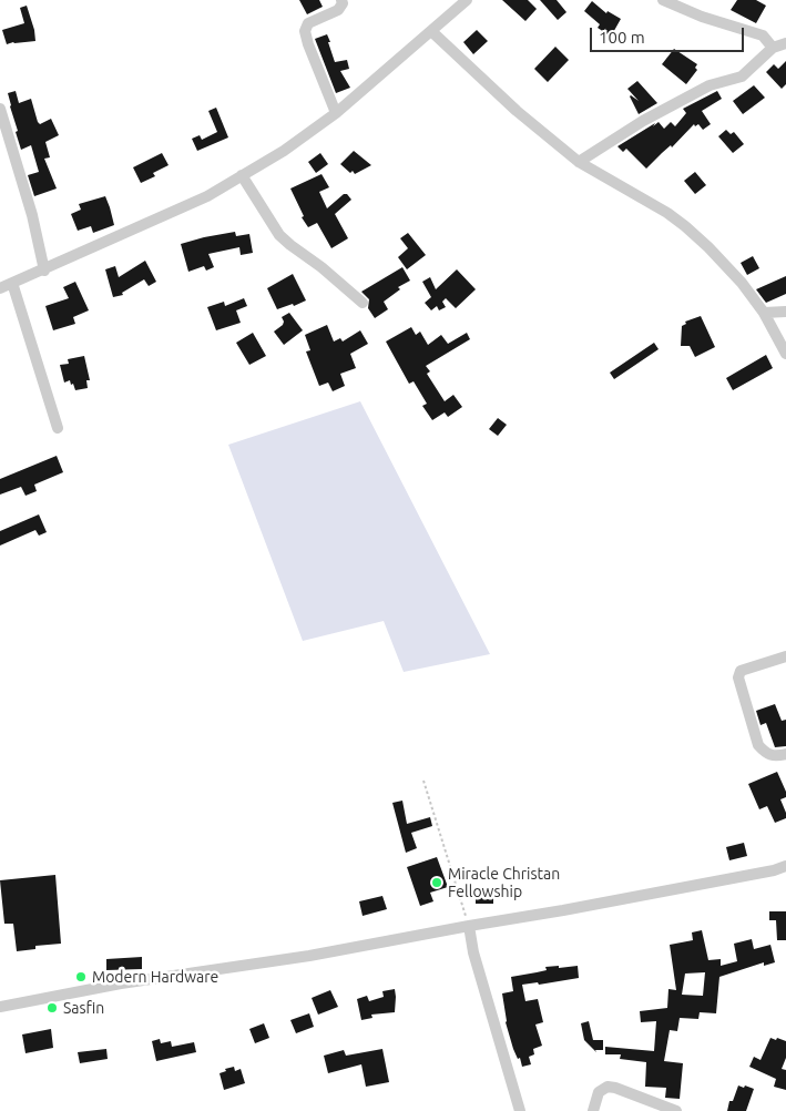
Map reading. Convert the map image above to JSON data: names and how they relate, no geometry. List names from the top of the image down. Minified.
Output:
{"places":["Miracle Christan Fellowship","Modern Hardware","Sasfin"],"scale_bar":"100 m"}
